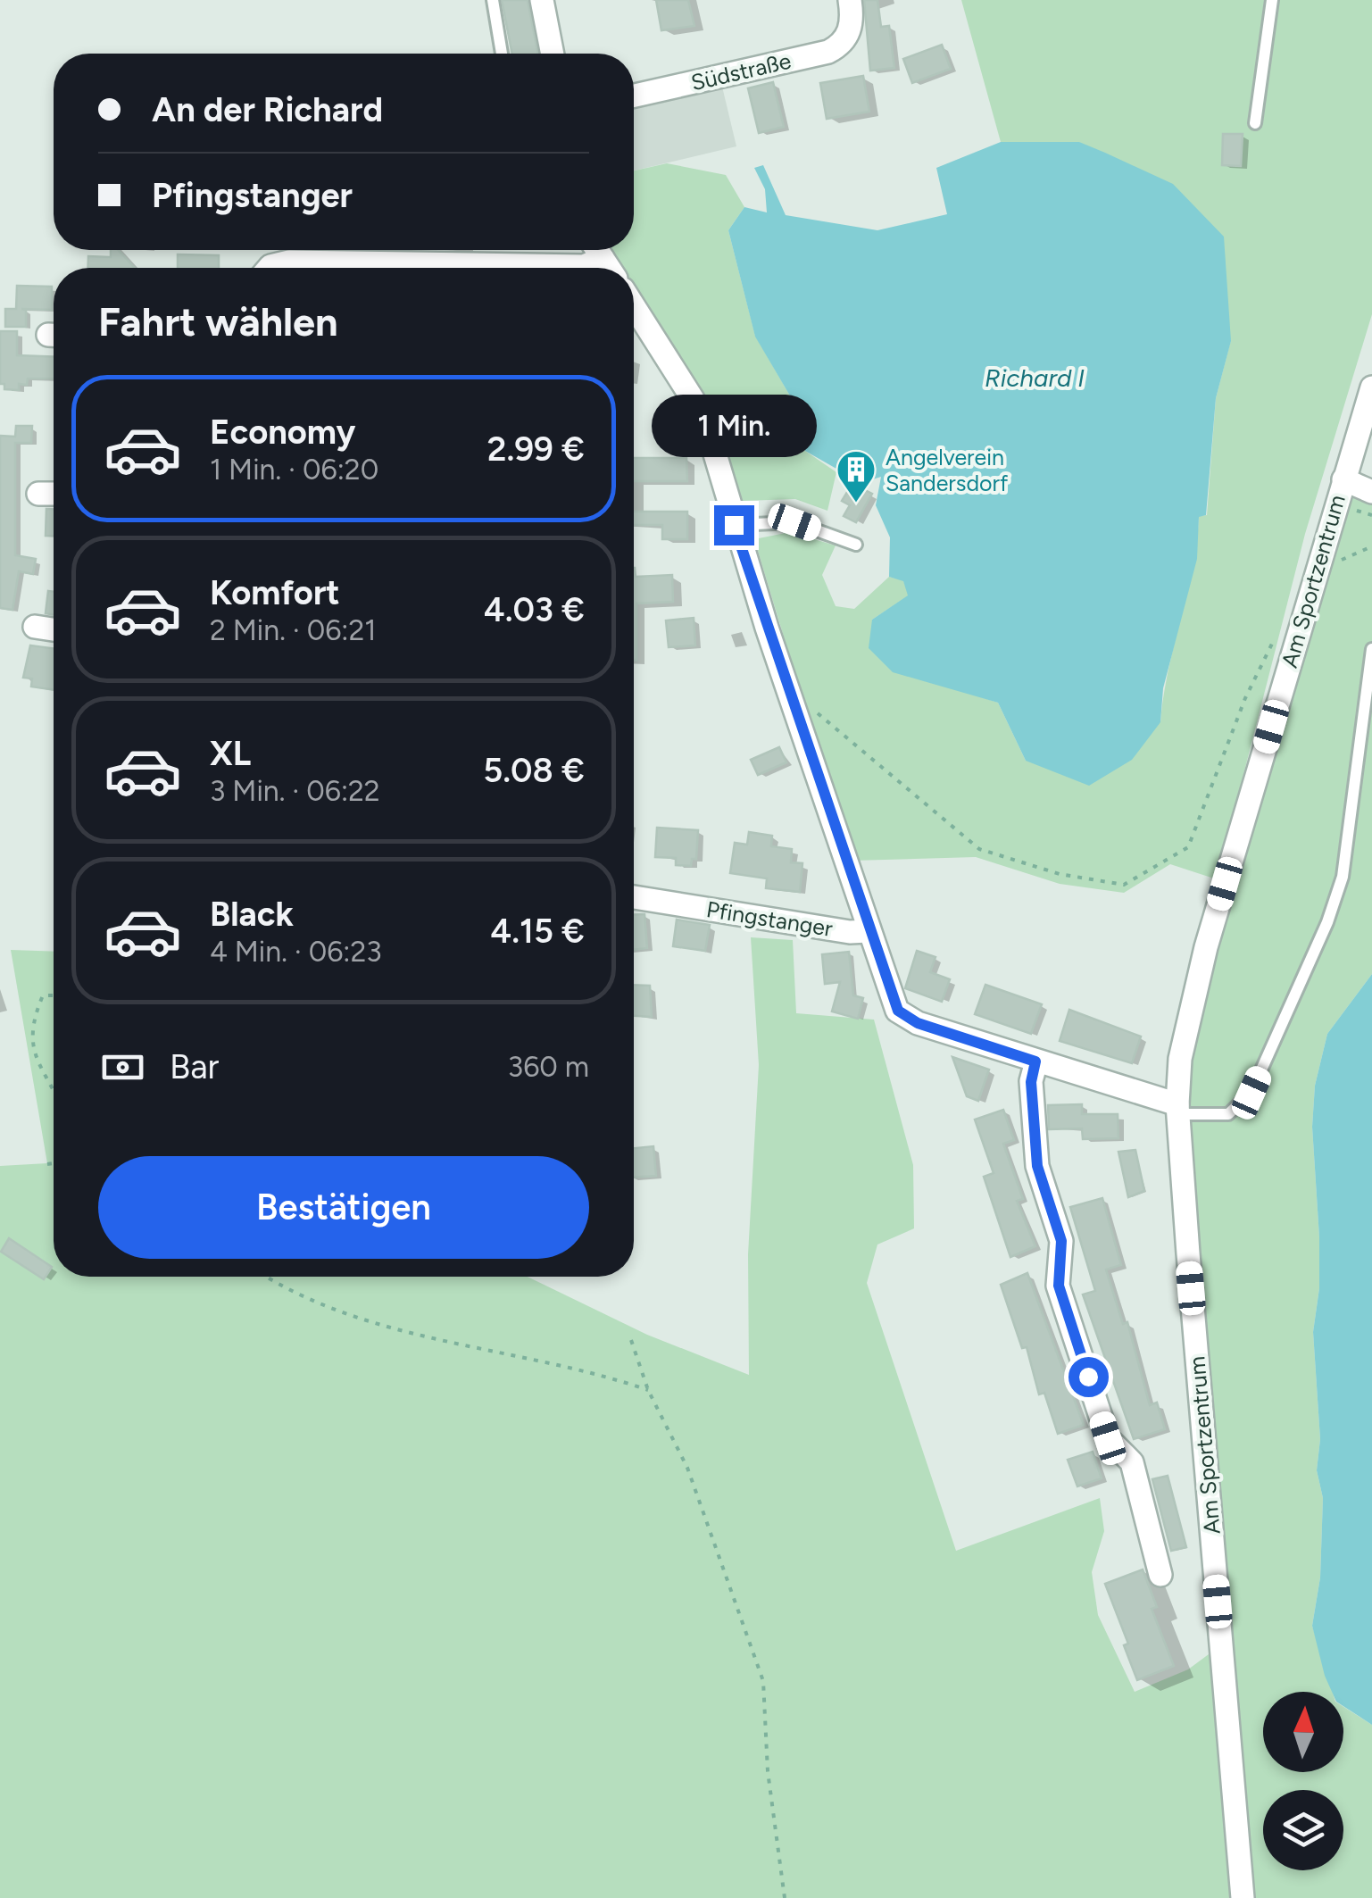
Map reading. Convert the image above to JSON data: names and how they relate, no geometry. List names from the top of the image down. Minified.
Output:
{"streets":{"street":["Südstraße","Am Sportzentrum","Pfingstanger"]},"water":["Richard I"],"places":{"building":["Angelverein Sandersdorf"]},"north":"top","page":{"banner":["An der Richard","Pfingstanger"],"heading":"Fahrt wählen","list":[{"name":"Economy","note":"1 Min. · 06:20","value":"2.99 €"},{"name":"Komfort","note":"2 Min. · 06:21","value":"4.03 €"},{"name":"XL","note":"3 Min. · 06:22","value":"5.08 €"},{"name":"Black","note":"4 Min. · 06:23","value":"4.15 €"}],"bubble":"1 Min.","pay":["Bar","360 m"],"buttons":"Bestätigen"}}
